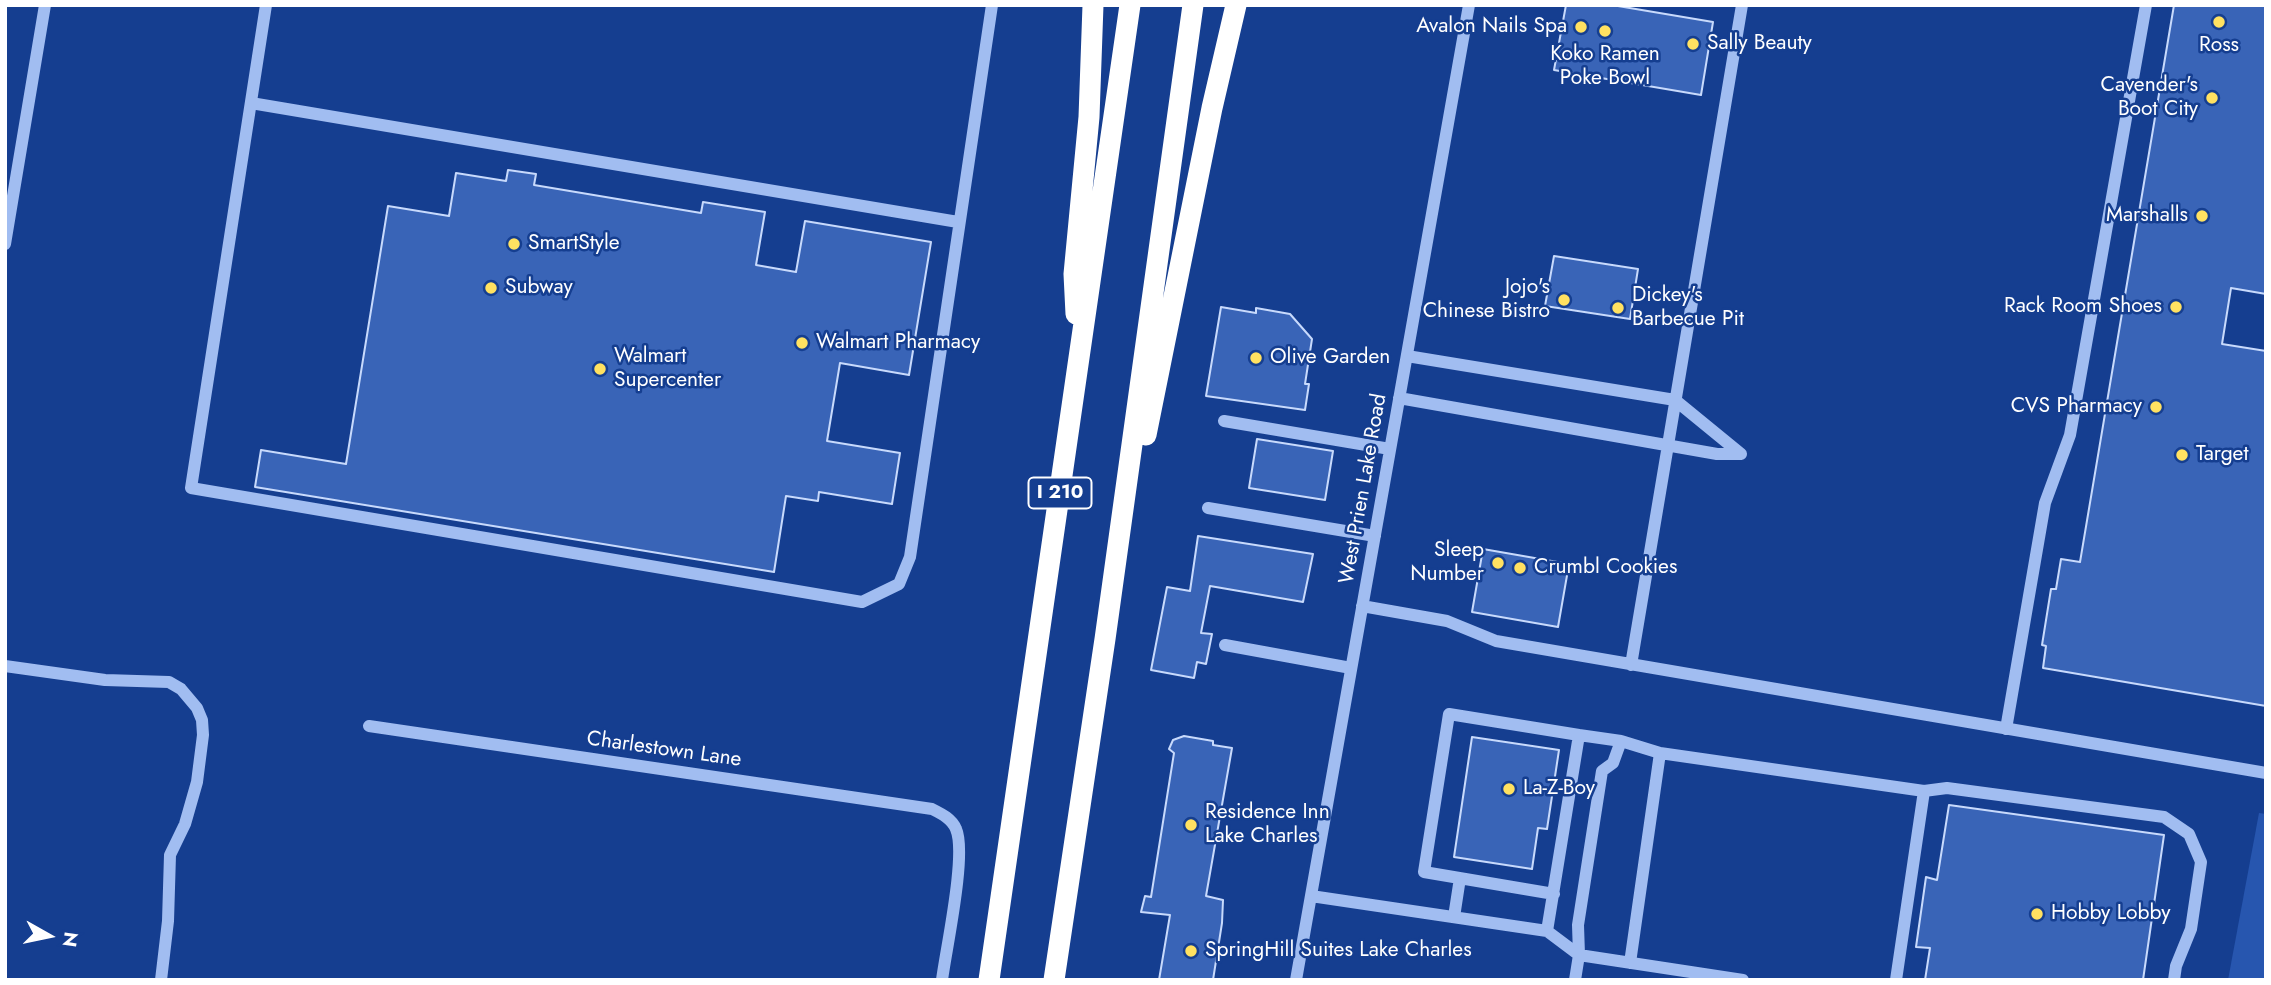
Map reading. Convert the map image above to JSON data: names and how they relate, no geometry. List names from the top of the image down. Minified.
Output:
{"streets":{"highway":["I 210"],"street":["West Prien Lake Road","Charlestown Lane"]},"places":["Ross","Avalon Nails Spa","Koko Ramen Poke Bowl","Sally Beauty","Cavender's Boot City","Marshalls","SmartStyle","Subway","Jojo's Chinese Bistro","Rack Room Shoes","Dickey's Barbecue Pit","Walmart Pharmacy","Olive Garden","Walmart Supercenter","CVS Pharmacy","Target","Sleep Number","Crumbl Cookies","La-Z-Boy","Residence Inn Lake Charles","Hobby Lobby","SpringHill Suites Lake Charles"],"north":"right"}
